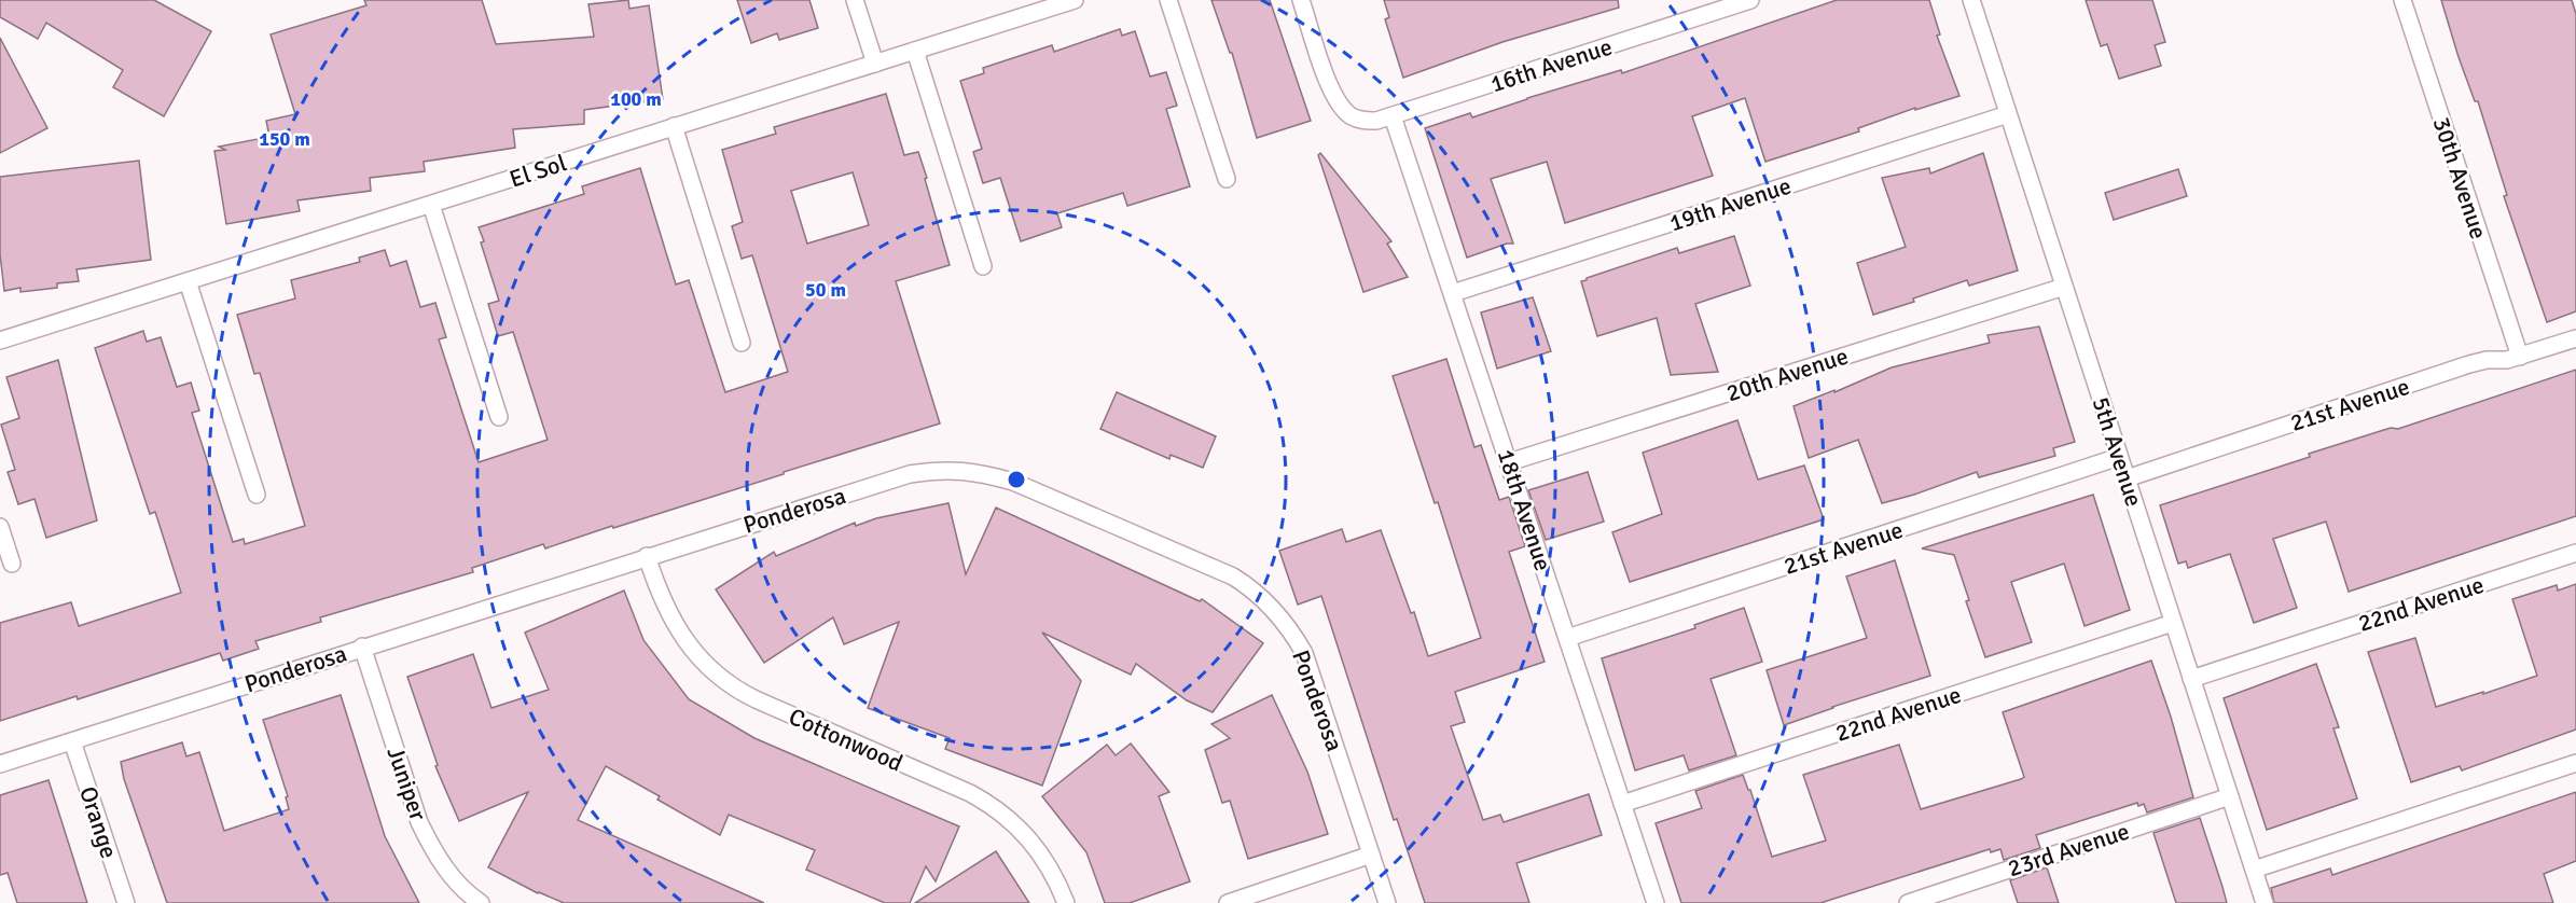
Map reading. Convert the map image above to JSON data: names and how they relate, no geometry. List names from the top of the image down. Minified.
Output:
{"streets":{"lane":["16th Avenue","El Sol","30th Avenue","19th Avenue","20th Avenue","21st Avenue","5th Avenue","Ponderosa","18th Avenue","22nd Avenue","Cottonwood","Juniper","Orange","23rd Avenue"]},"crossings":[["16th Avenue","18th Avenue"],["30th Avenue","21st Avenue"],["19th Avenue","5th Avenue"],["19th Avenue","18th Avenue"],["20th Avenue","5th Avenue"],["20th Avenue","18th Avenue"],["21st Avenue","5th Avenue"],["21st Avenue","18th Avenue"],["5th Avenue","22nd Avenue"],["5th Avenue","23rd Avenue"],["Ponderosa","Cottonwood"],["Ponderosa","Juniper"],["Ponderosa","Orange"],["18th Avenue","22nd Avenue"]],"rings":["100 m","150 m","50 m"]}
